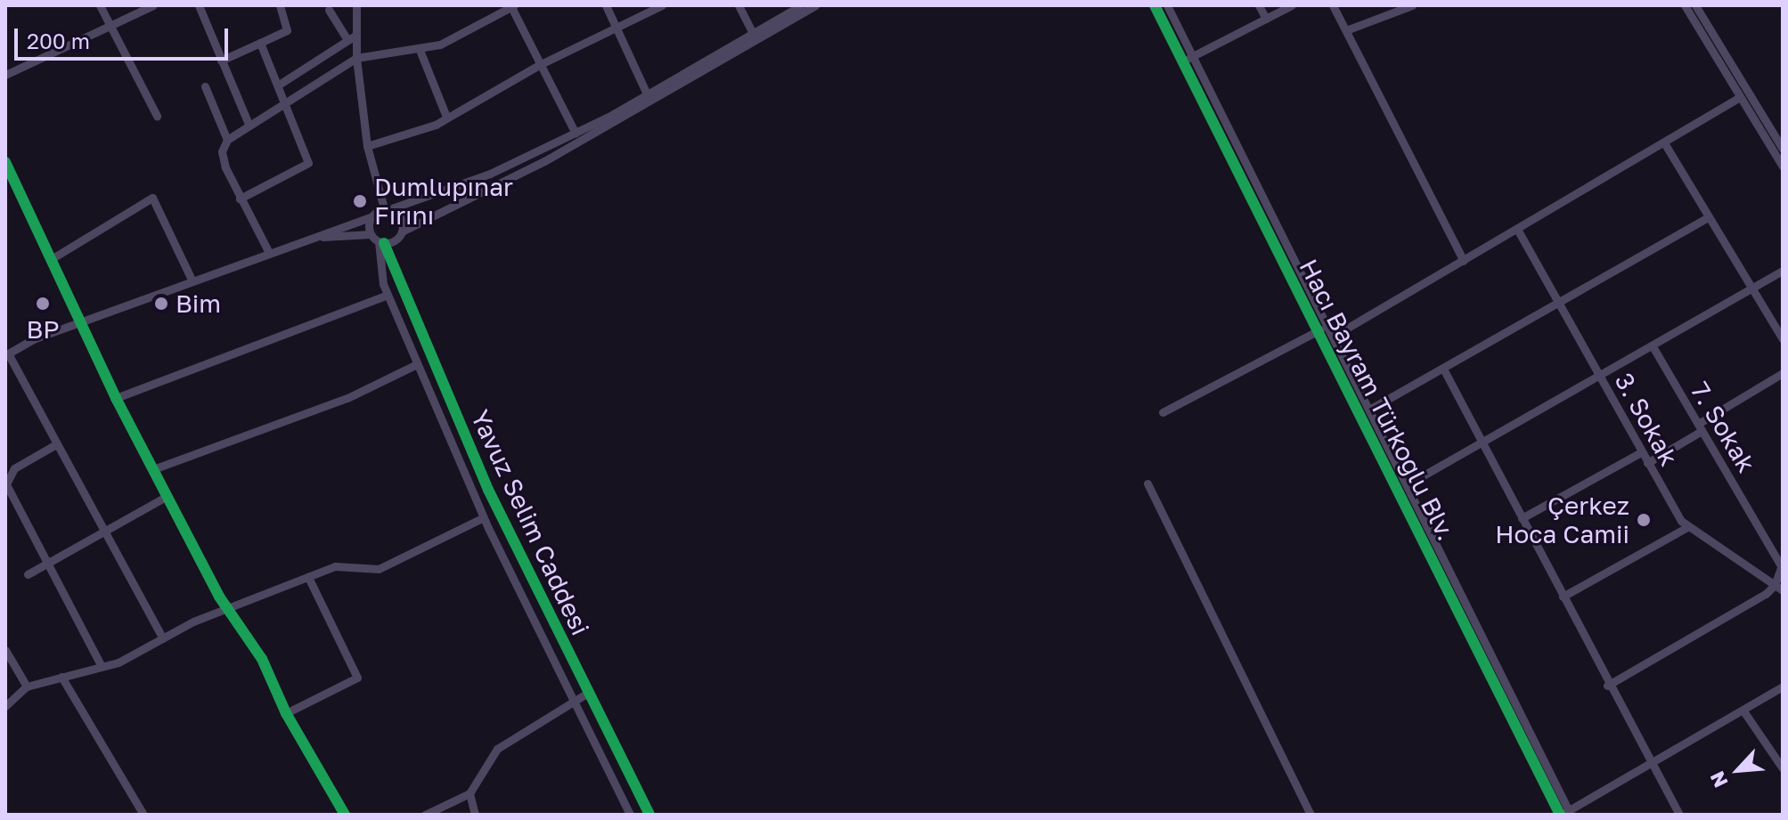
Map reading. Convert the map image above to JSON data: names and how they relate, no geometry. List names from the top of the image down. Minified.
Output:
{"streets":{"street":["Hacı Bayram Türkoğlu Blv.","3. Sokak","7. Sokak","Yavuz Selim Caddesi"]},"places":["Dumlupınar Fırını","BP","Bim","Çerkez Hoca Camii"],"scale_bar":"200 m","north":"bottom left"}
